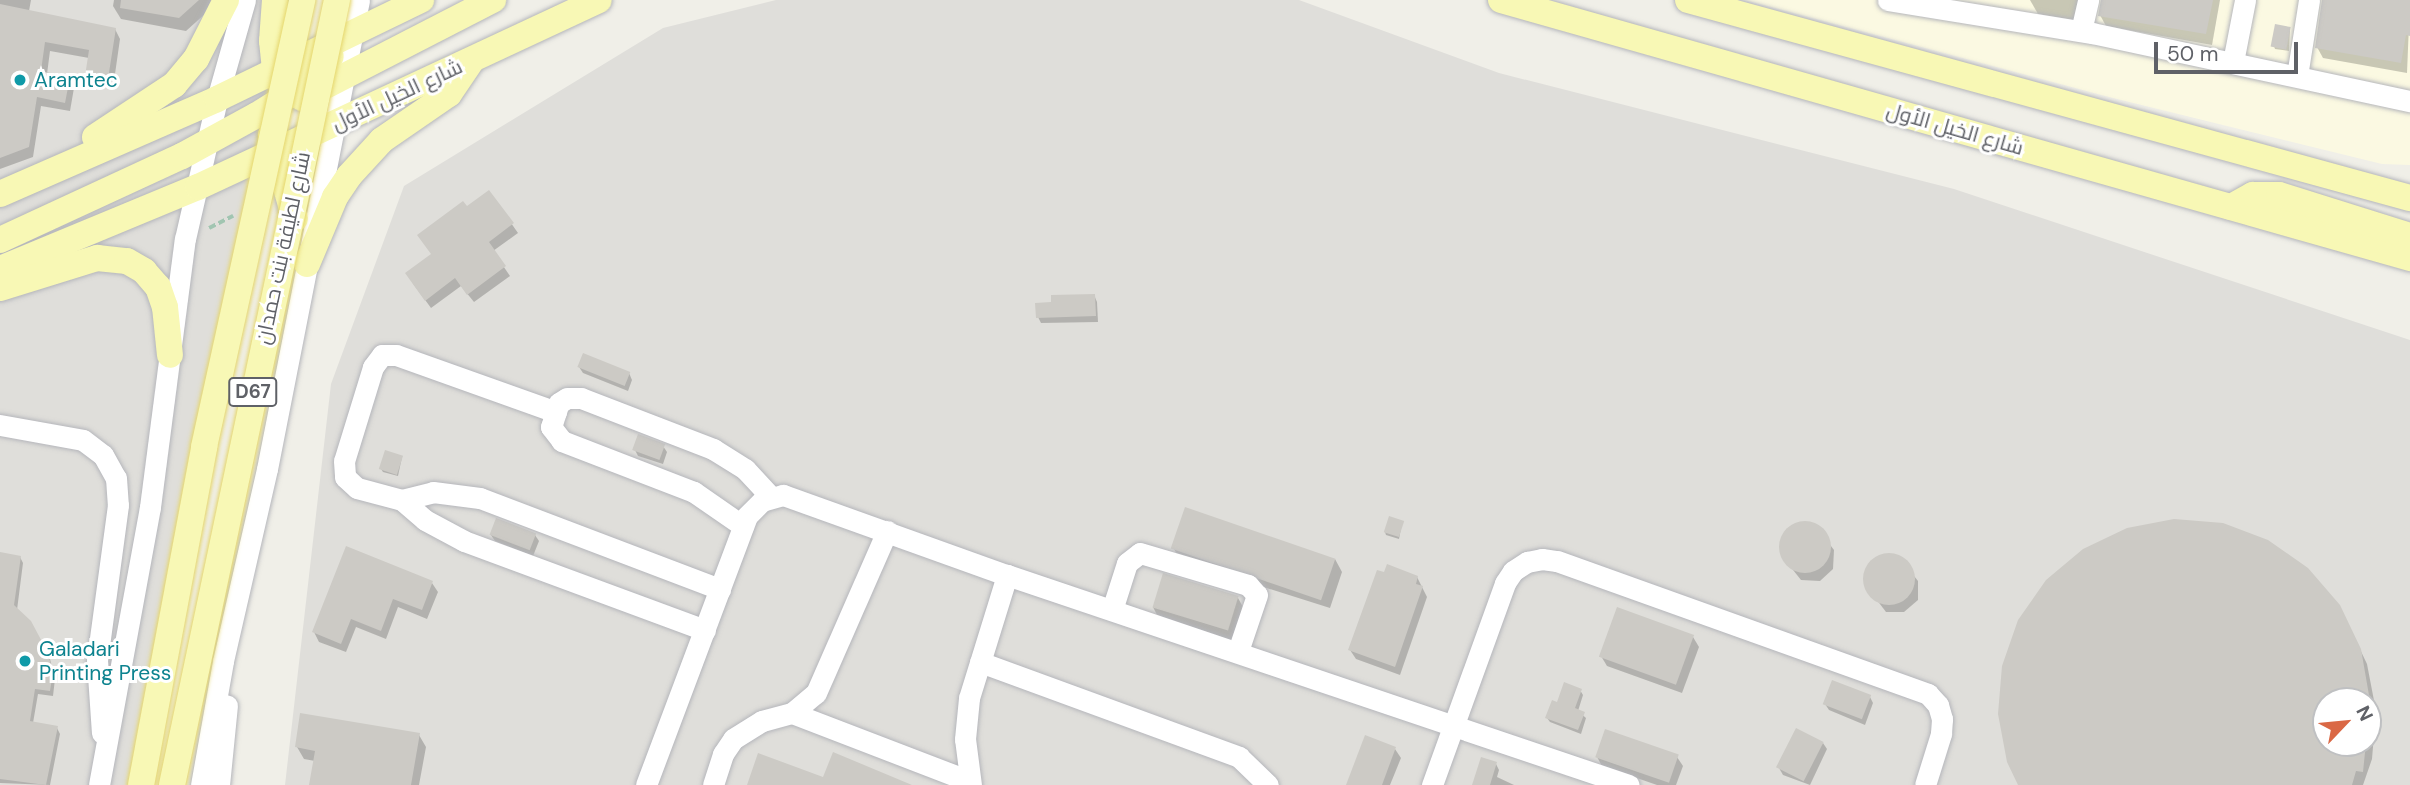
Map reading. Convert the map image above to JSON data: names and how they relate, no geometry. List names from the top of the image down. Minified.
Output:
{"streets":{"main road":["شارع الخيل الأول","شارع لطيفة بنت حمدان","D67"]},"crossings":[["شارع الخيل الأول","شارع لطيفة بنت حمدان"]],"places":["Aramtec","Galadari Printing Press"],"scale_bar":"50 m","north":"top right"}
